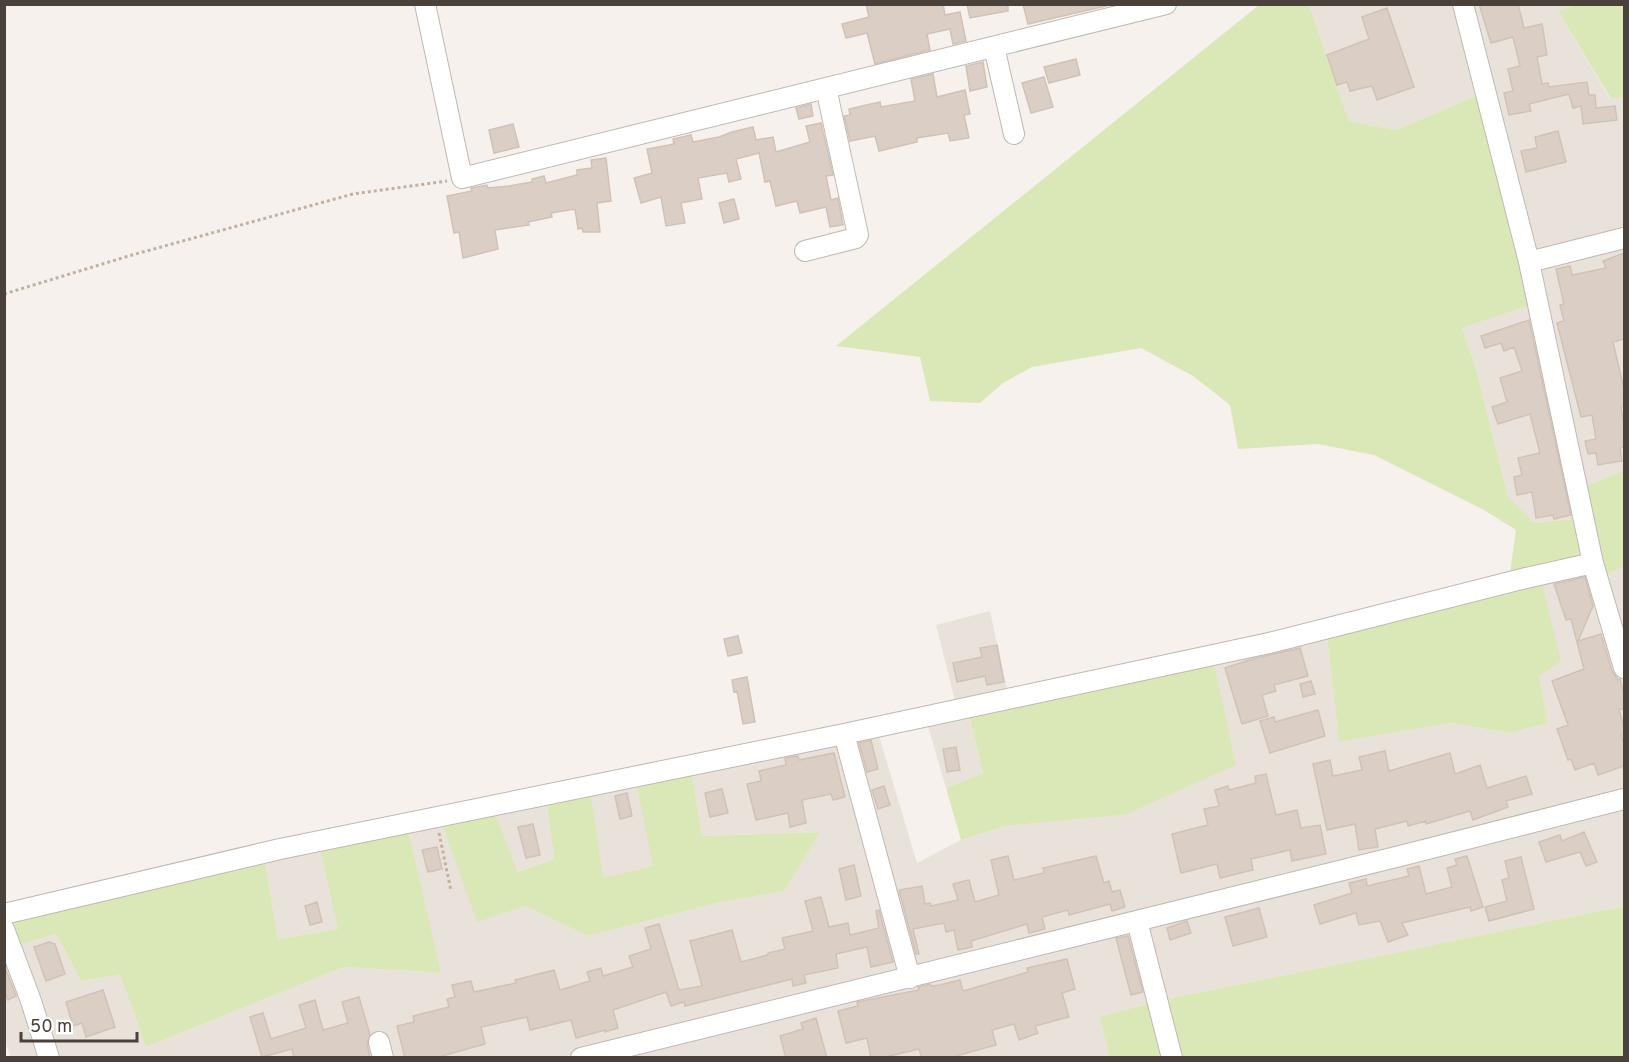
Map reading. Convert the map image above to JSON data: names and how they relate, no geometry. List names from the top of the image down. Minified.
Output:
{"scale_bar":"50 m"}
